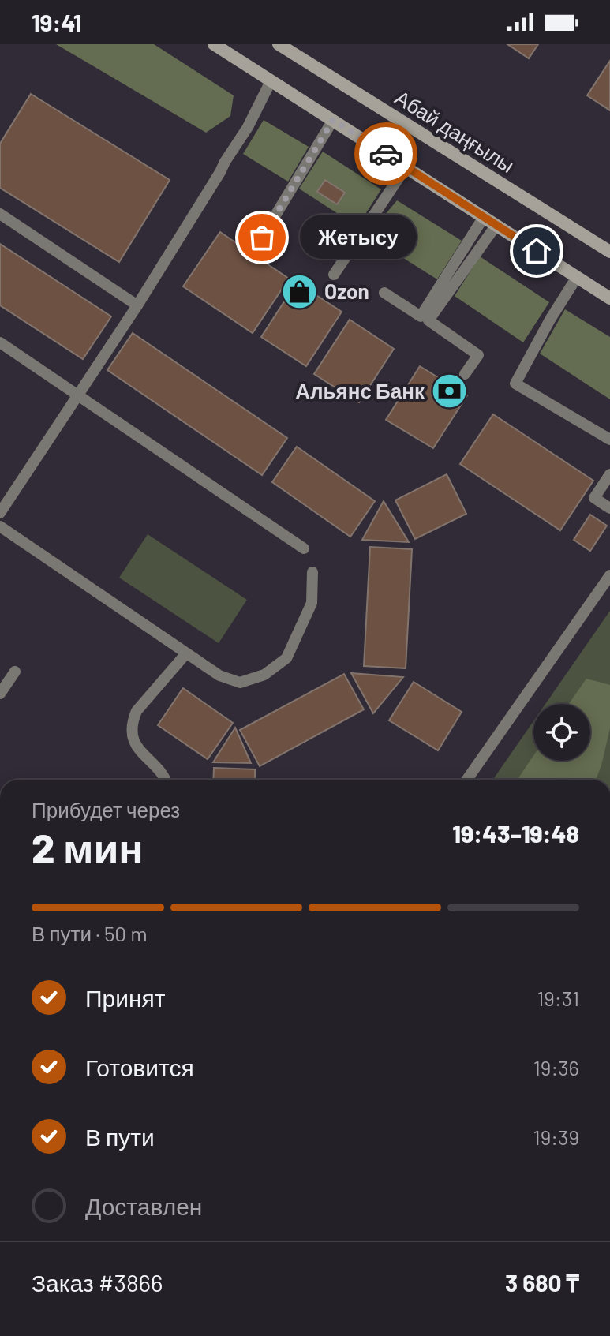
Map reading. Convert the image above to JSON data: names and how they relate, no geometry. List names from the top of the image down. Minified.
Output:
{"streets":{"main road":["Абай даңғылы"]},"places":{"other":["Жетысу"],"shop":["Ozon"],"bank":["Альянс Банк"]},"page":{"status":"19:41","bubble":"Жетысу","heading":["2 мин","Прибудет через","19:43–19:48"],"panel":["Заказ #3866","3 680 ₸"],"bar":"В пути · 50 m","list":[["Принят","19:31"],["Готовится","19:36"],["В пути","19:39"],"Доставлен"]}}
